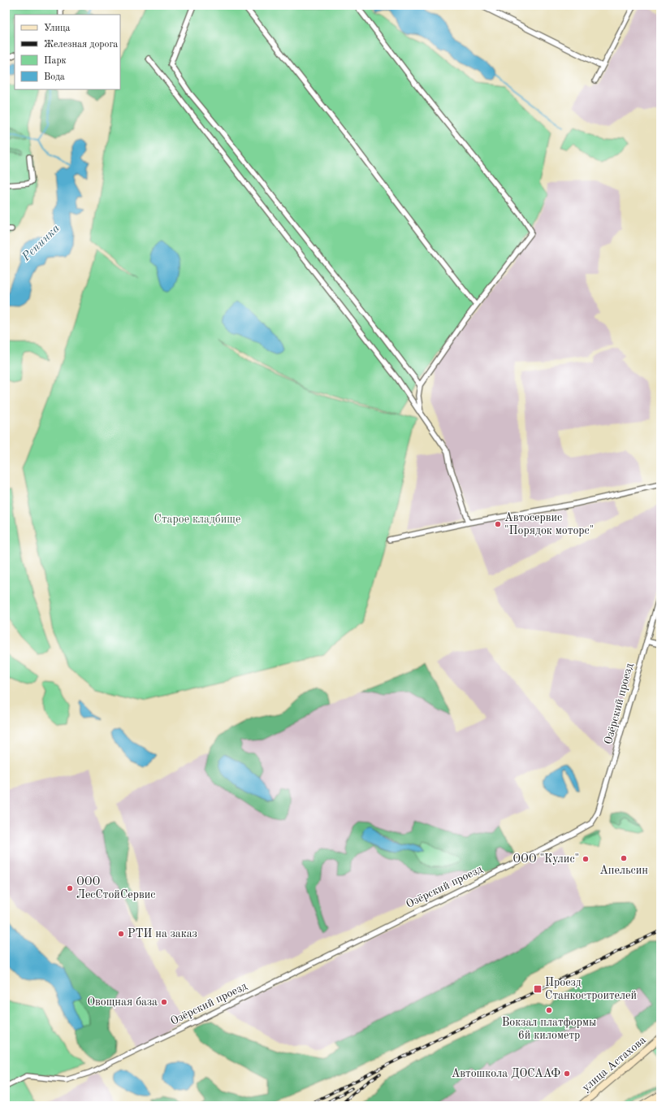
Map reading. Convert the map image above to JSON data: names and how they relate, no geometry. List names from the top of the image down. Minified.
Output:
{"streets":{"main road":["улица Астахова"],"street":["Озёрский проезд"]},"water":["Репинка"],"parks":["Старое кладбище"],"places":{"other":["Автосервис \"Порядок моторс\"","Апельсин","ООО \"Кулис\"","ООО ЛесСтойСервис","РТИ на заказ","Овощная база","Вокзал платформы 6й километр","Автошкола ДОСААФ"],"transit":["Проезд Станкостроителей"]},"legend":["Улица","Железная дорога","Парк","Вода"]}
